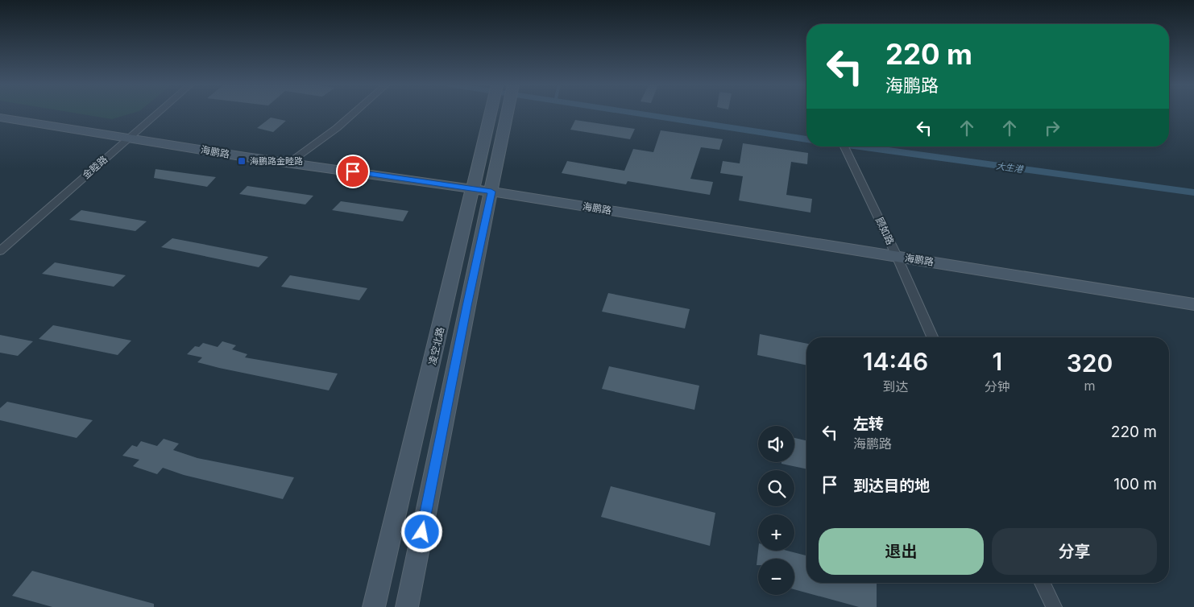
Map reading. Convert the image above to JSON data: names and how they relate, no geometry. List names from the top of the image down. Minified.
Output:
{"streets":{"main road":["海鹏路","凌空北路"],"street":["金睦路","顾如路"]},"crossings":[["海鹏路","金睦路"],["海鹏路","顾如路"],["海鹏路","凌空北路"]],"water":["大生港"],"places":{"transit":["海鹏路金睦路"]},"page":{"turn":["220 m","海鹏路"],"eta":["14:46","到达","1","分钟","320","m"],"list":[{"name":"左转","note":"海鹏路","value":"220 m"},{"name":"到达目的地","value":"100 m"}],"map_buttons":["+","−"],"buttons":["退出","分享"]}}
